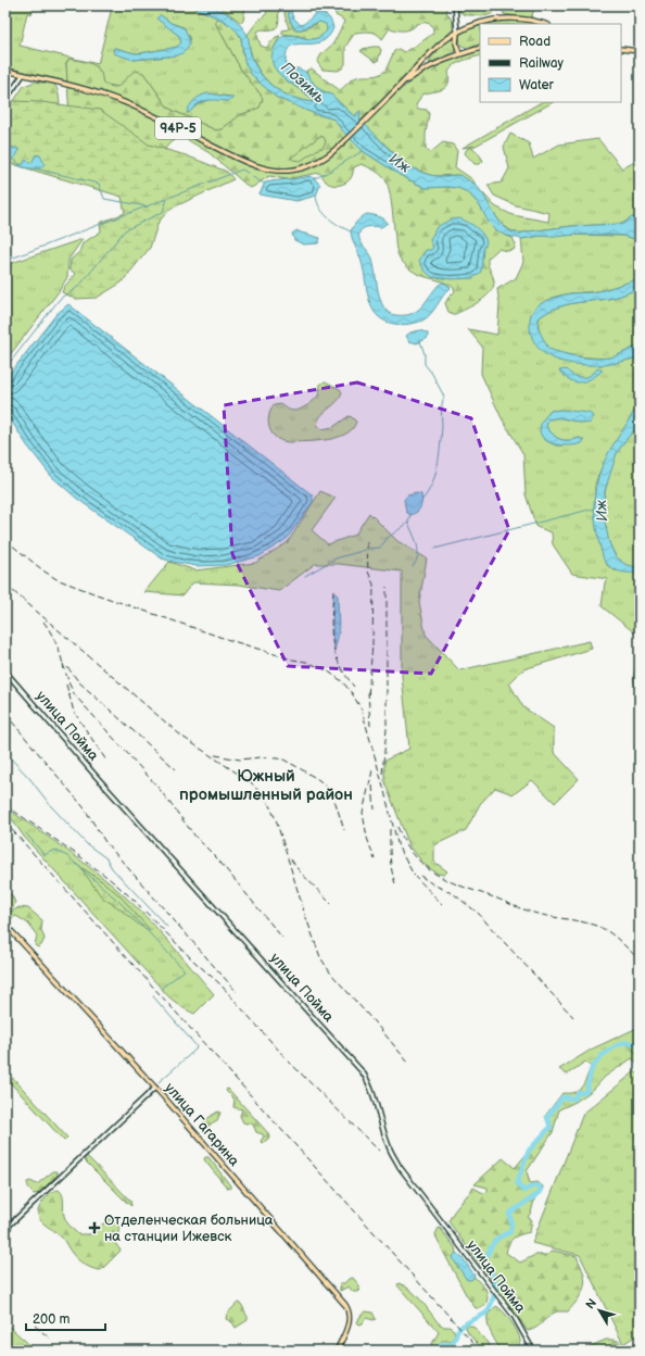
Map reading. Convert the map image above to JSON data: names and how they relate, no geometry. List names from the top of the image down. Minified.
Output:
{"streets":{"main road":["94Р-5","улица Пойма","улица Гагарина"]},"districts":["Южный промышленный район"],"water":["Позимь","Иж"],"places":{"health":["Отделенческая больница на станции Ижевск"]},"legend":["Road","Railway","Water"],"scale_bar":"200 m","north":"top left"}
